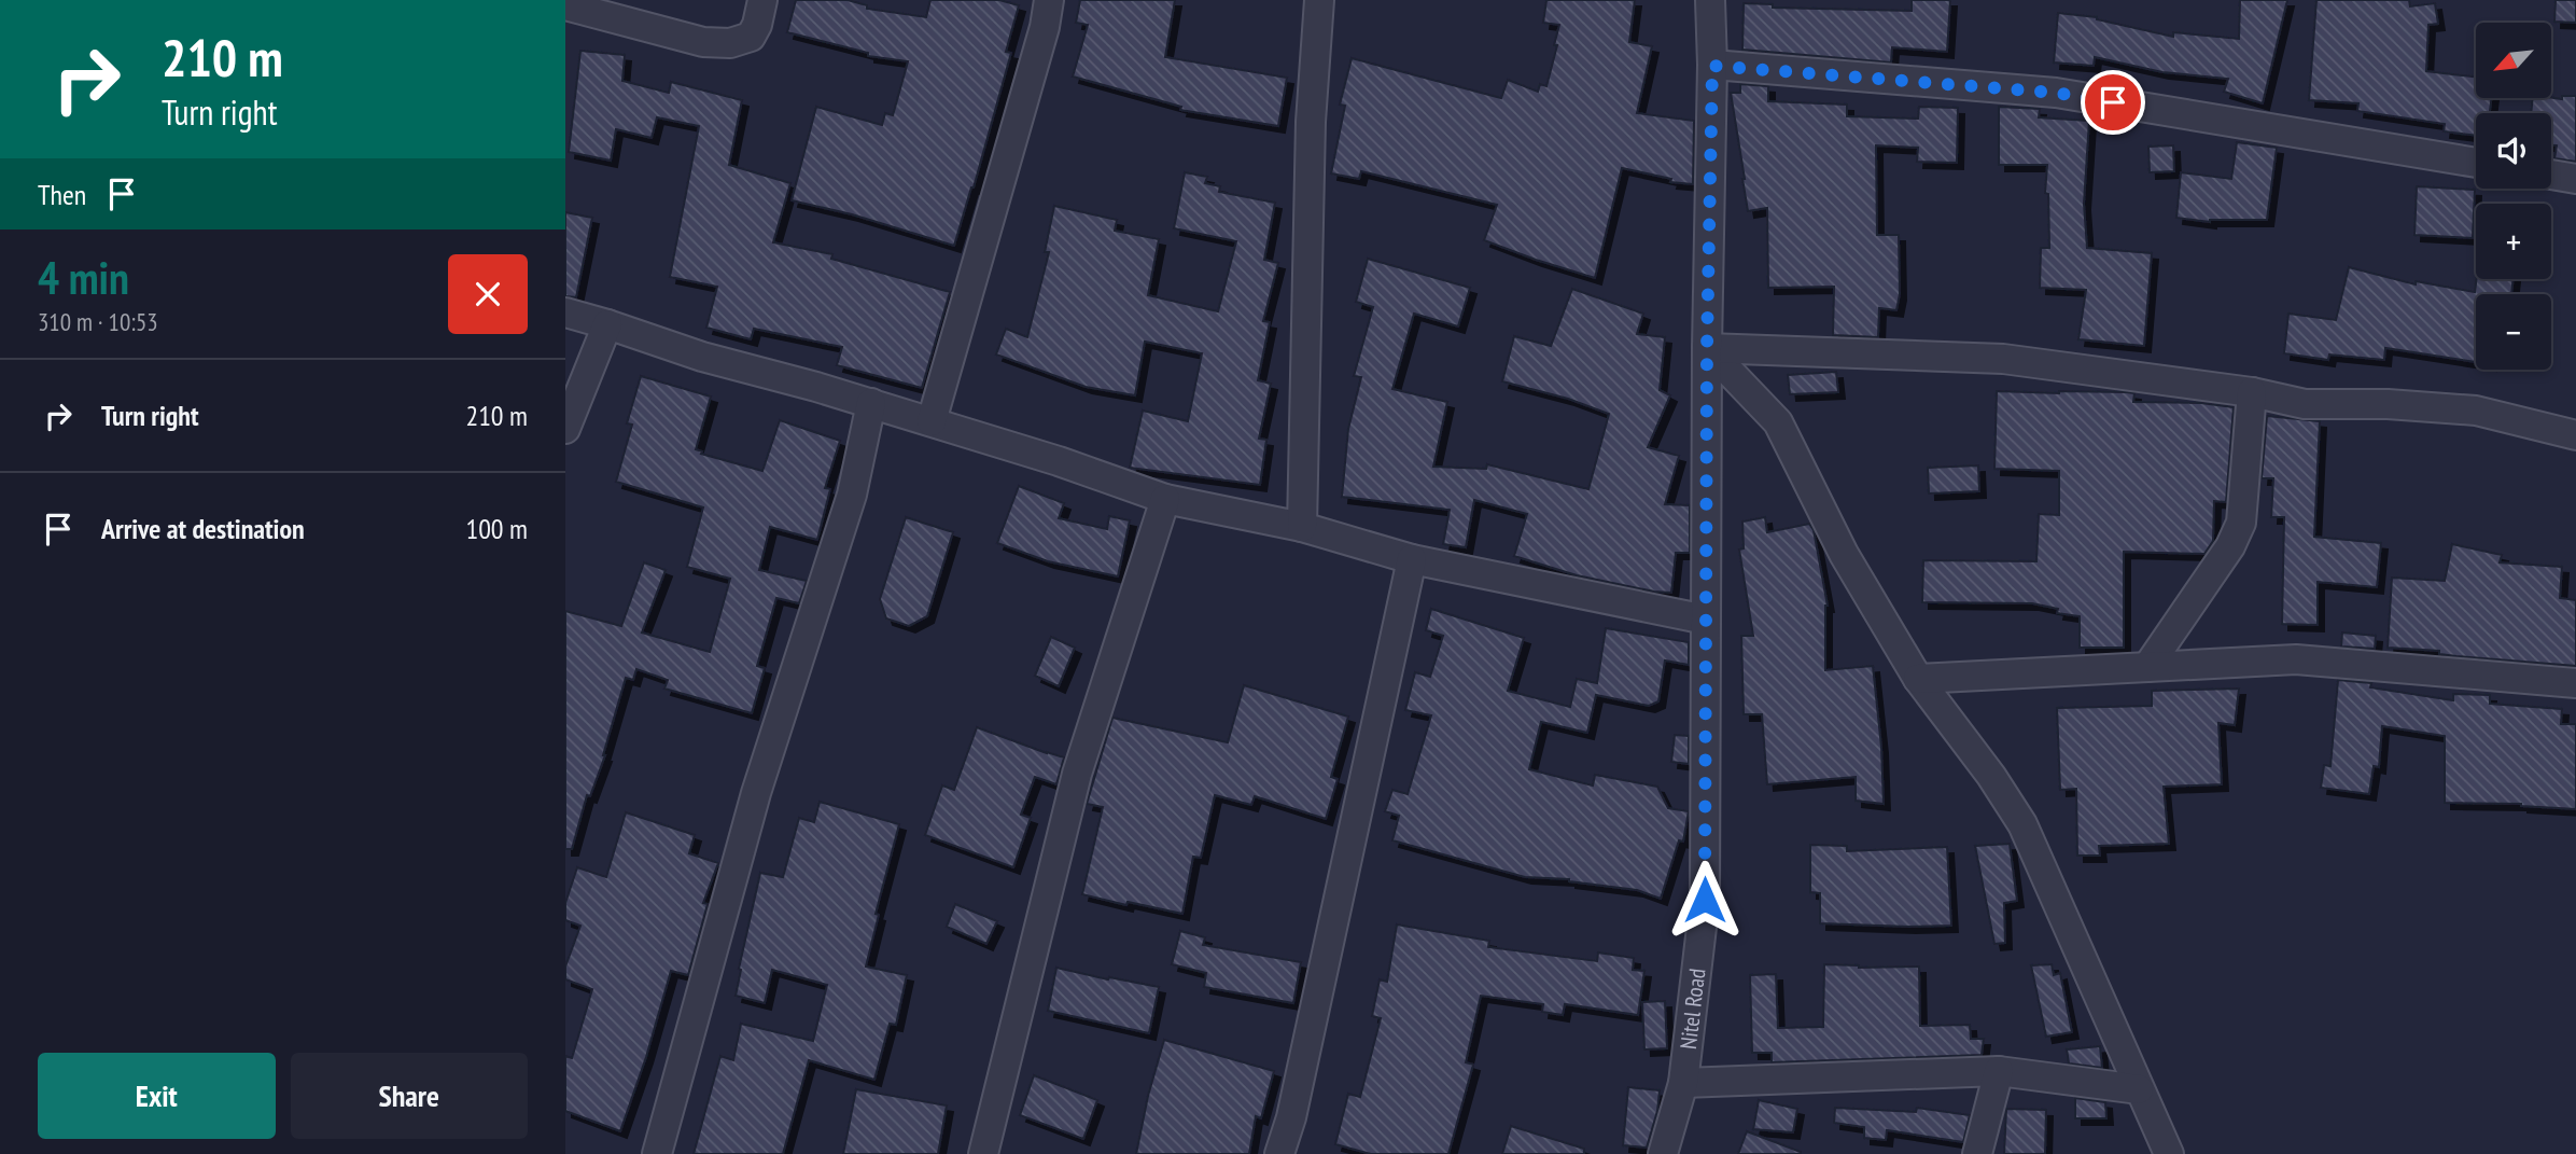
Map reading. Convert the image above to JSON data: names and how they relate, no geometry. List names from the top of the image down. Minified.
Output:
{"streets":{"street":["Nitel Road"]},"north":"bottom left","page":{"turn":["210 m","Turn right"],"map_buttons":["+","−"],"then":"Then","heading":["4 min","310 m · 10:53"],"list":[{"name":"Turn right","value":"210 m"},{"name":"Arrive at destination","value":"100 m"}],"buttons":["Exit","Share"]}}
